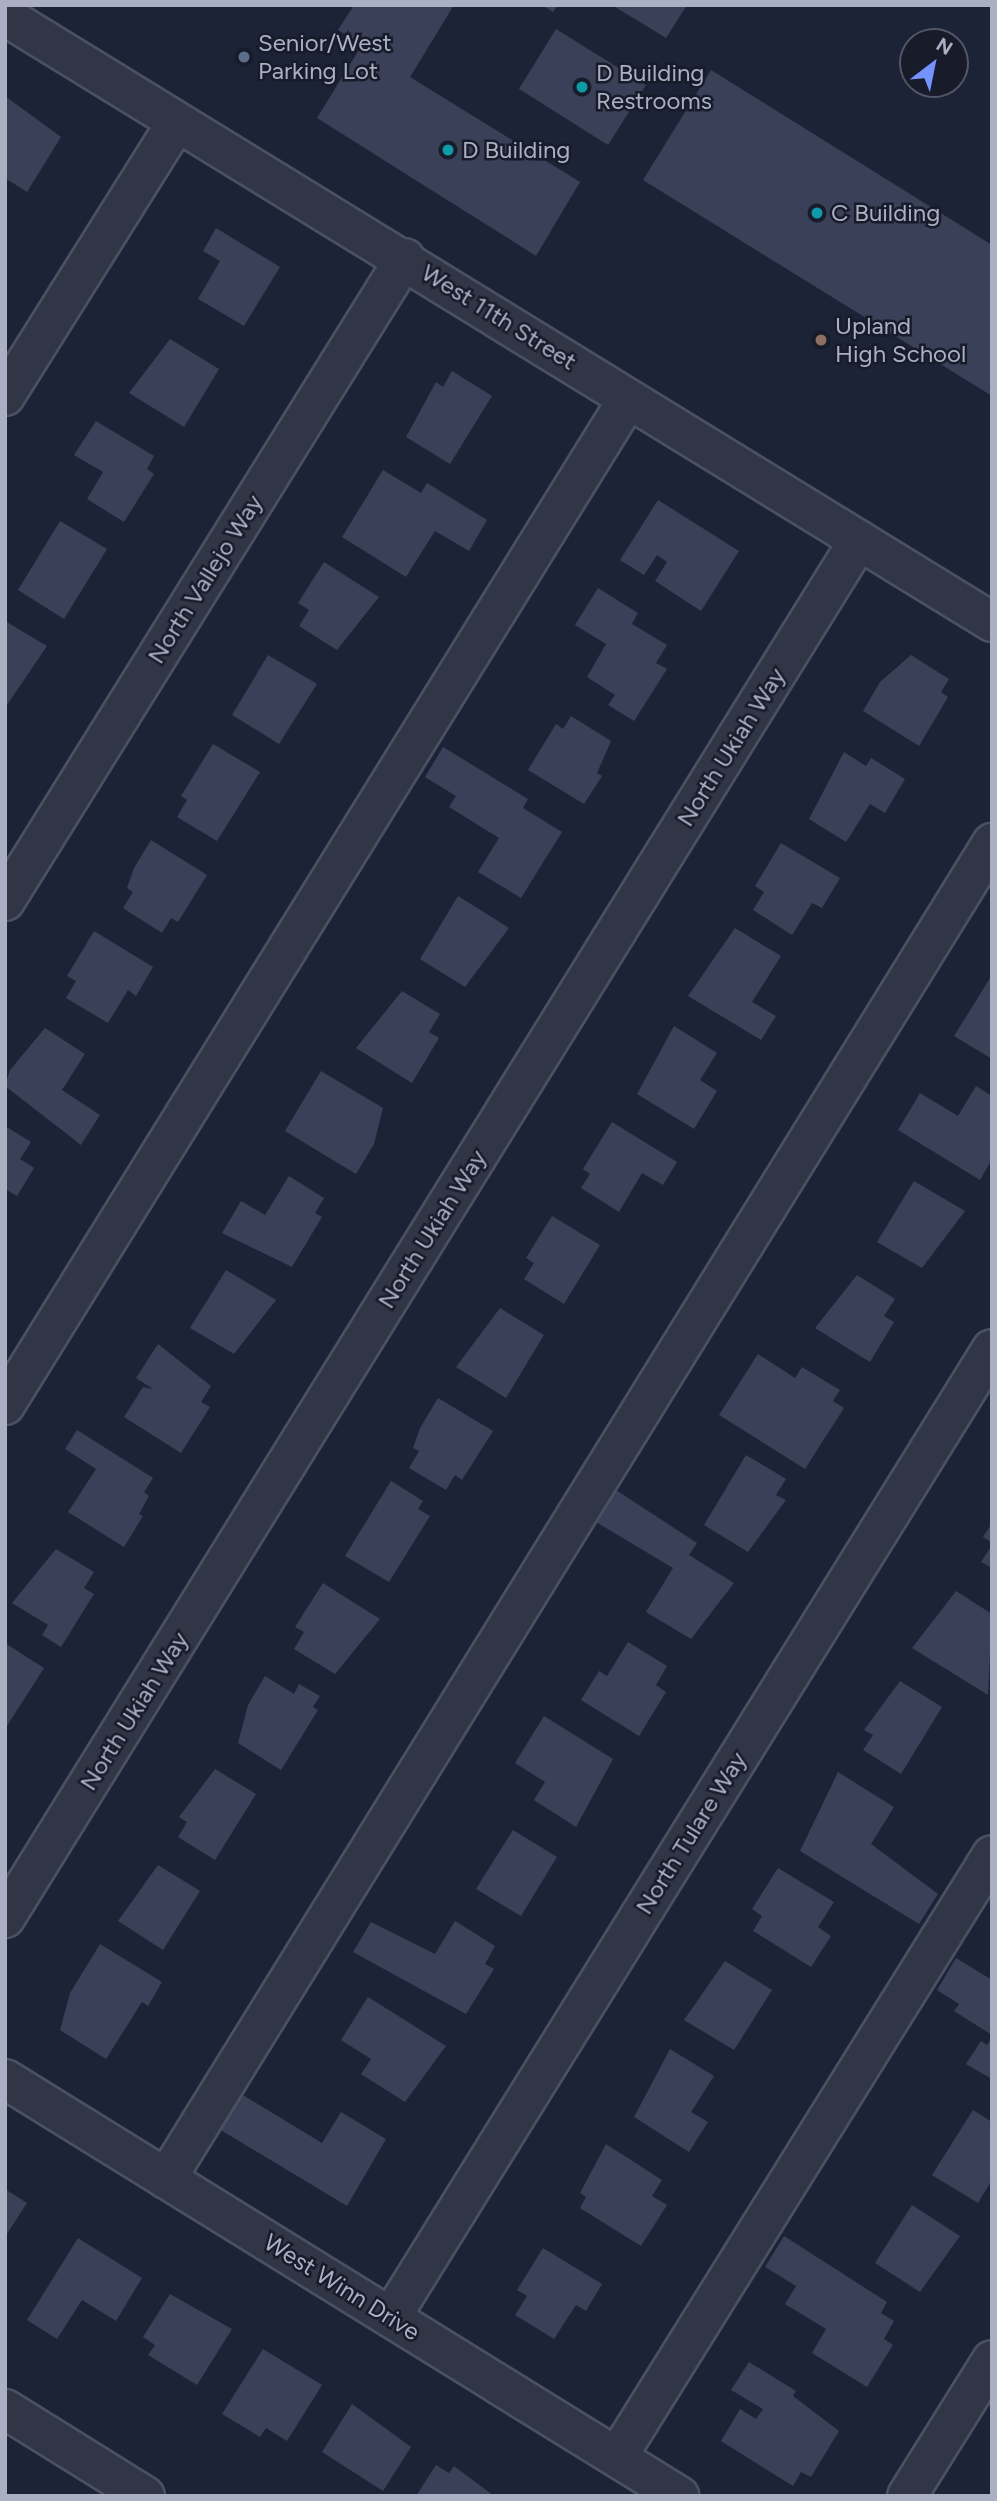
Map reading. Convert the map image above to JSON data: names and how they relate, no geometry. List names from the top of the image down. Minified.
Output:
{"streets":{"street":["West 11th Street","North Vallejo Way","North Ukiah Way","North Tulare Way","West Winn Drive"]},"crossings":[["West 11th Street","North Vallejo Way"],["West 11th Street","North Ukiah Way"],["North Tulare Way","West Winn Drive"]],"places":["Senior/West Parking Lot","D Building Restrooms","D Building","C Building","Upland High School"],"north":"top right"}
